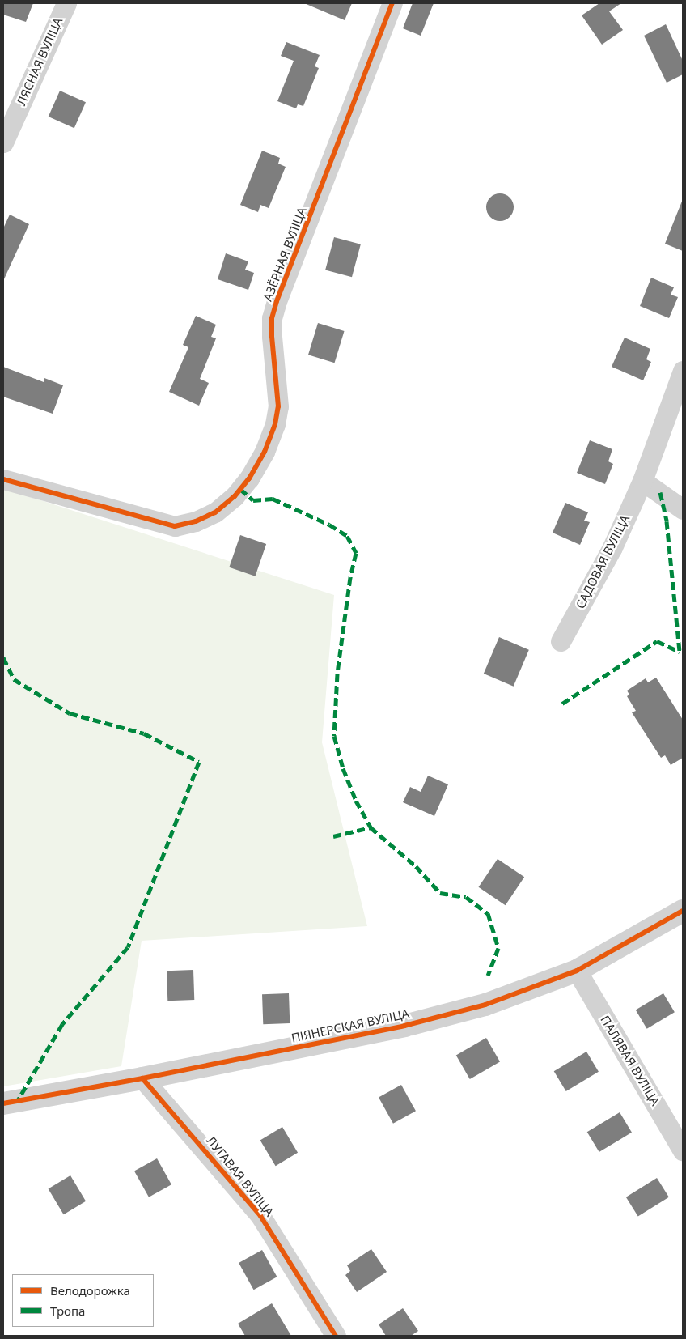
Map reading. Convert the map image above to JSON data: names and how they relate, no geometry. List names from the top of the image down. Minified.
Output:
{"streets":{"street":["ЛЯСНАЯ ВУЛІЦА","АЗЁРНАЯ ВУЛІЦА","САДОВАЯ ВУЛІЦА","ПІЯНЕРСКАЯ ВУЛІЦА","ПАЛЯВАЯ ВУЛІЦА","ЛУГАВАЯ ВУЛІЦА"]},"crossings":[["ПІЯНЕРСКАЯ ВУЛІЦА","ПАЛЯВАЯ ВУЛІЦА"],["ПІЯНЕРСКАЯ ВУЛІЦА","ЛУГАВАЯ ВУЛІЦА"]],"legend":["Велодорожка","Тропа"]}
